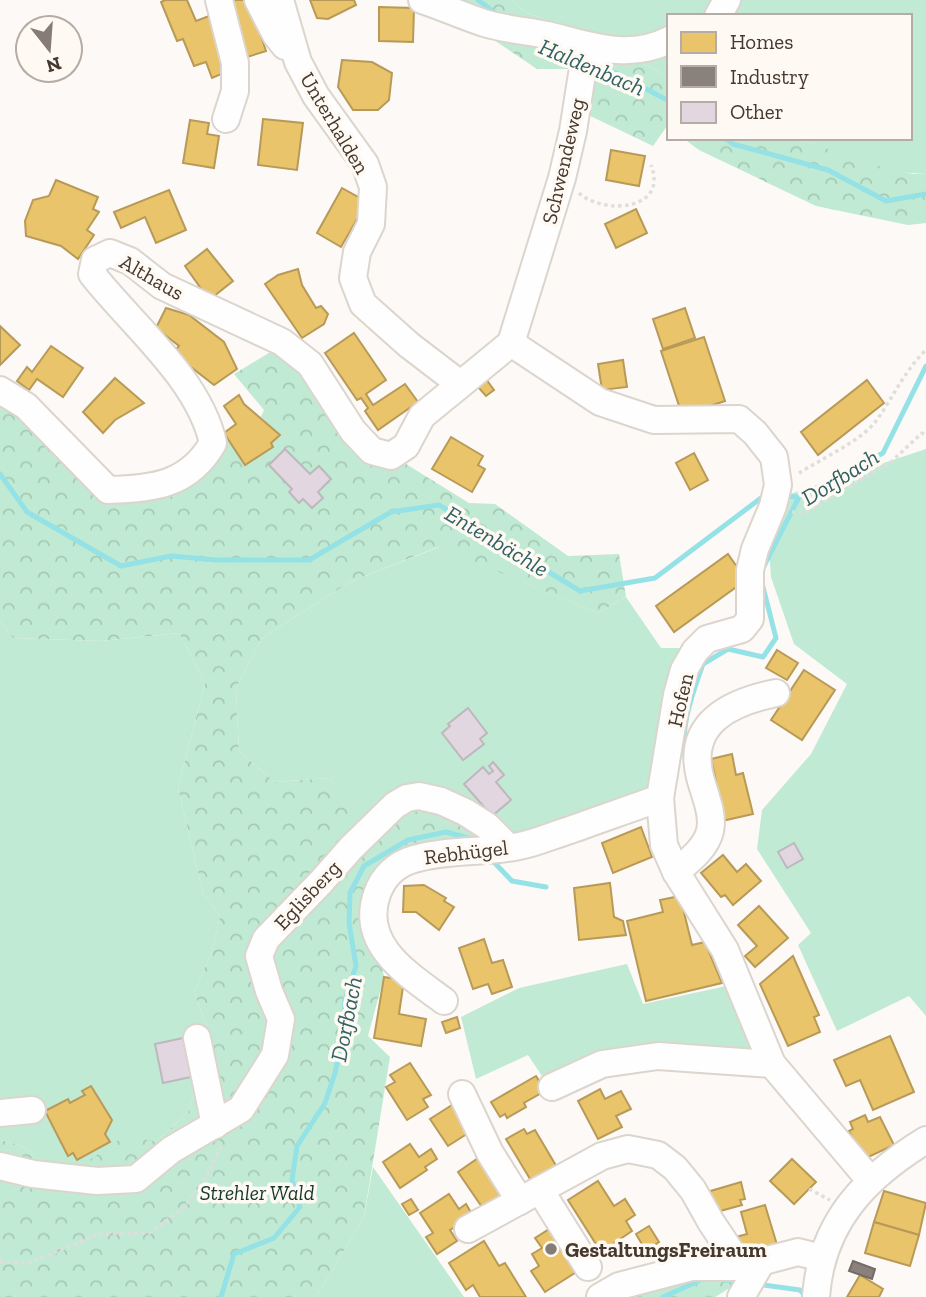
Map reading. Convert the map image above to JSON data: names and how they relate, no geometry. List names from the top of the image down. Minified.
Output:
{"streets":{"street":["Unterhalden","Schwendeweg","Althaus","Hofen","Rebhügel","Eglisberg"]},"crossings":[["Unterhalden","Althaus"],["Schwendeweg","Althaus"],["Hofen","Rebhügel"],["Rebhügel","Eglisberg"]],"water":["Haldenbach","Dorfbach","Entenbächle"],"parks":["Strehler Wald"],"places":["GestaltungsFreiraum"],"legend":["Homes","Industry","Other"],"north":"bottom"}
